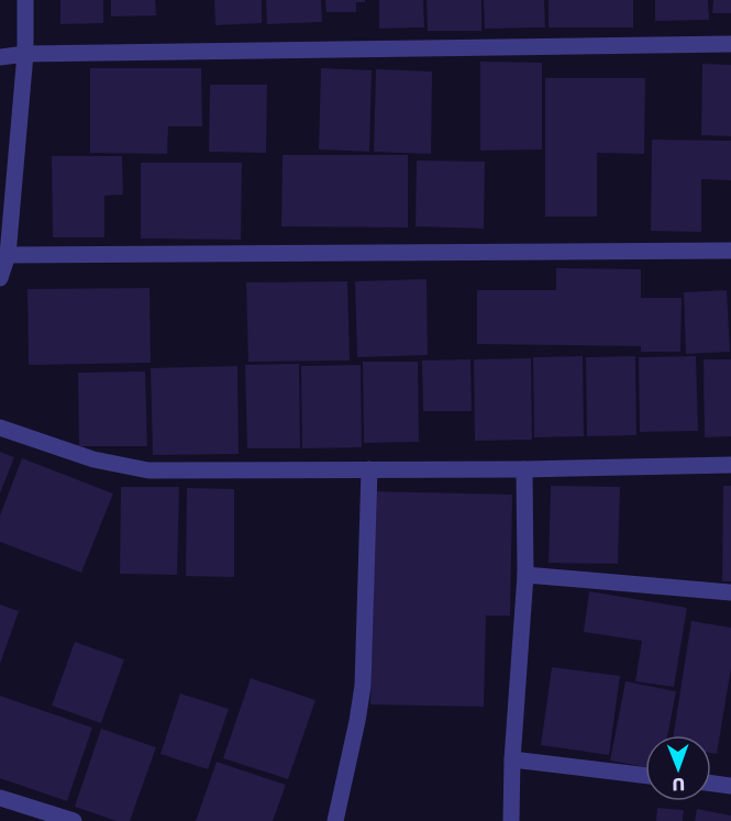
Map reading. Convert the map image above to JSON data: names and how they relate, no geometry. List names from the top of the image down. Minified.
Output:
{"north":"bottom"}
